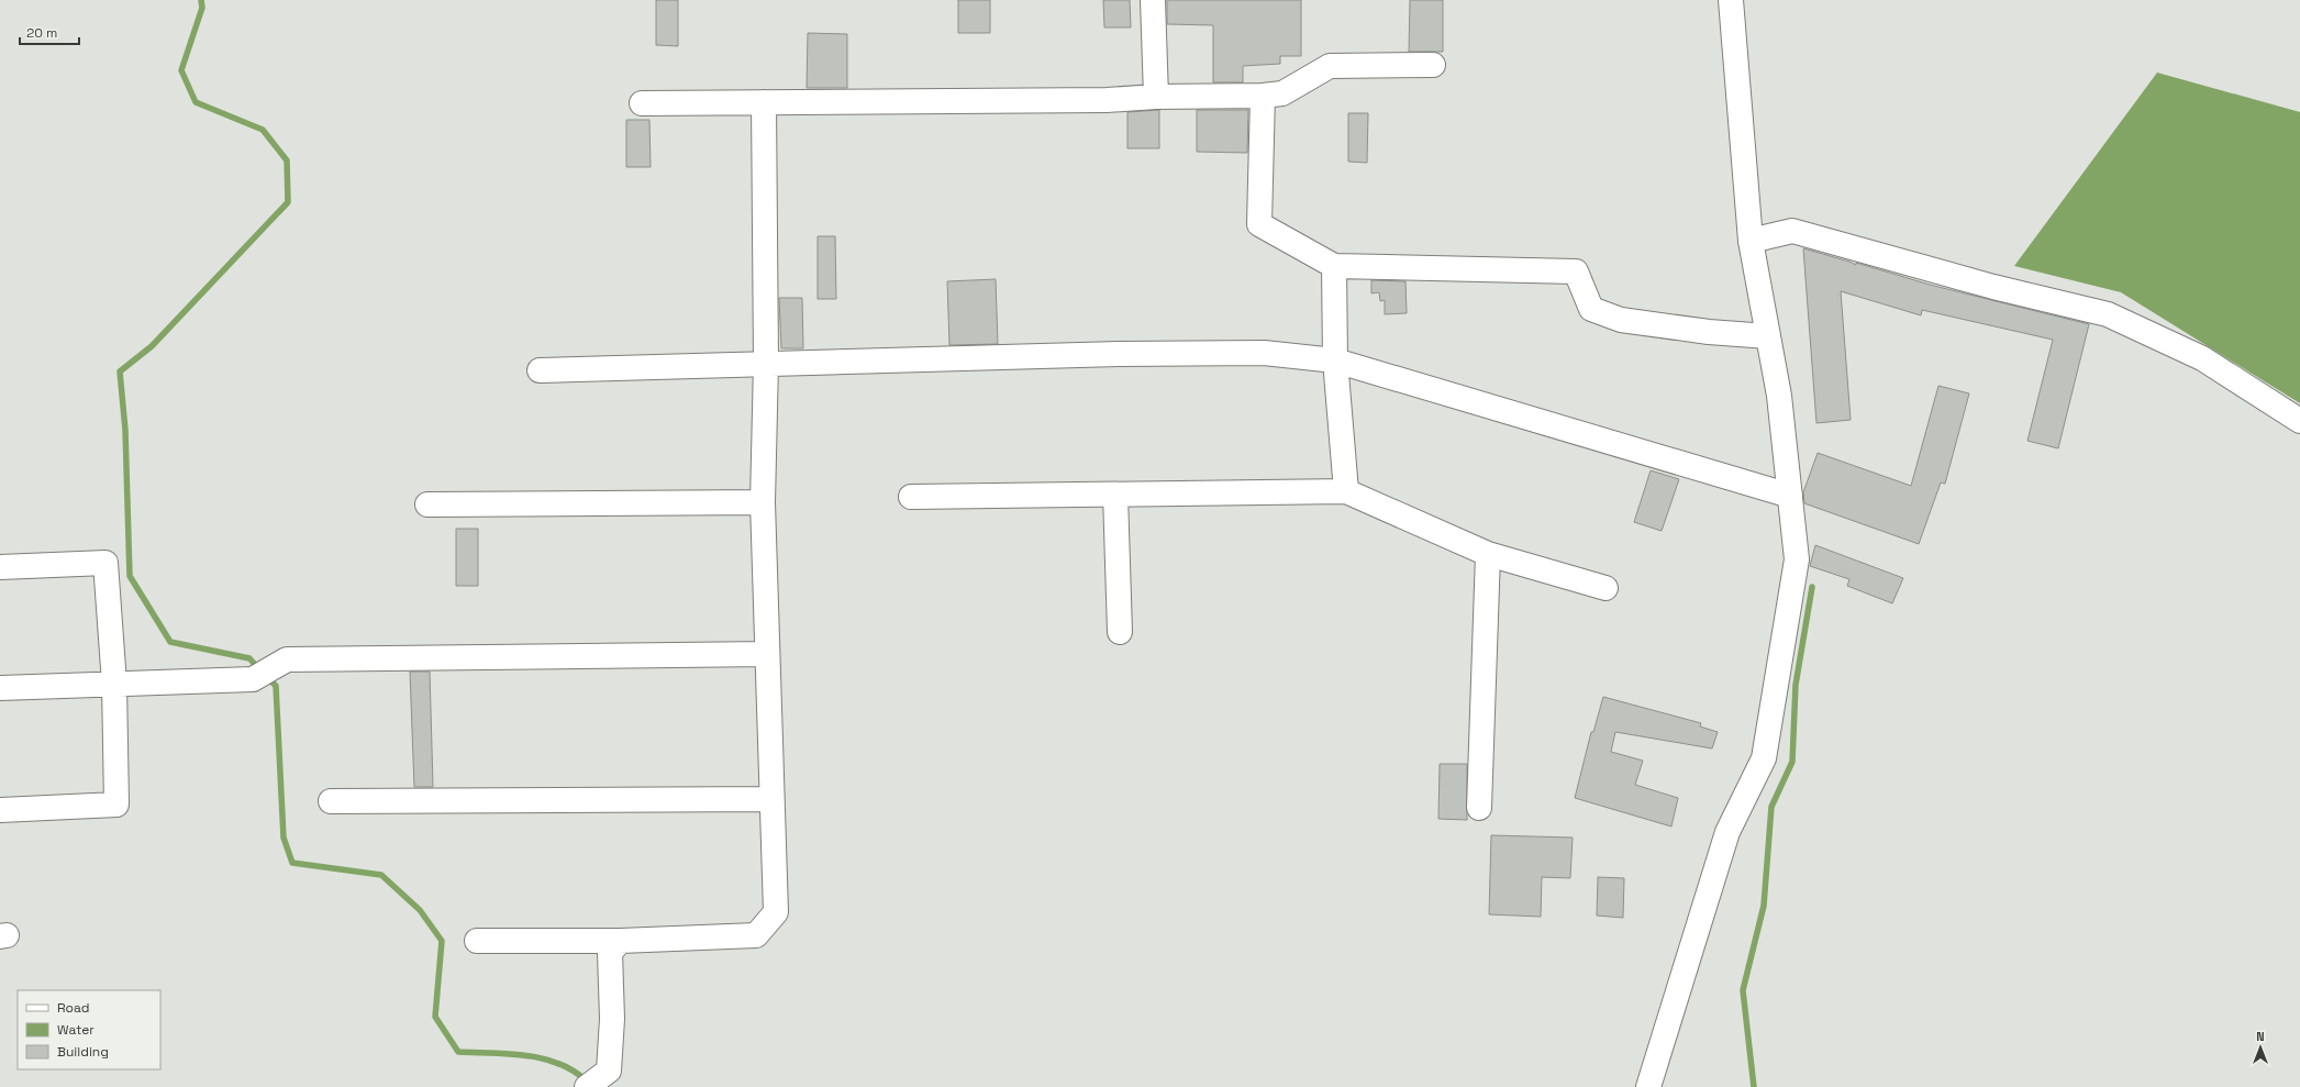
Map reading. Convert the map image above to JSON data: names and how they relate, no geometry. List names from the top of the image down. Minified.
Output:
{"legend":["Road","Water","Building"],"scale_bar":"20 m","north":"top"}
